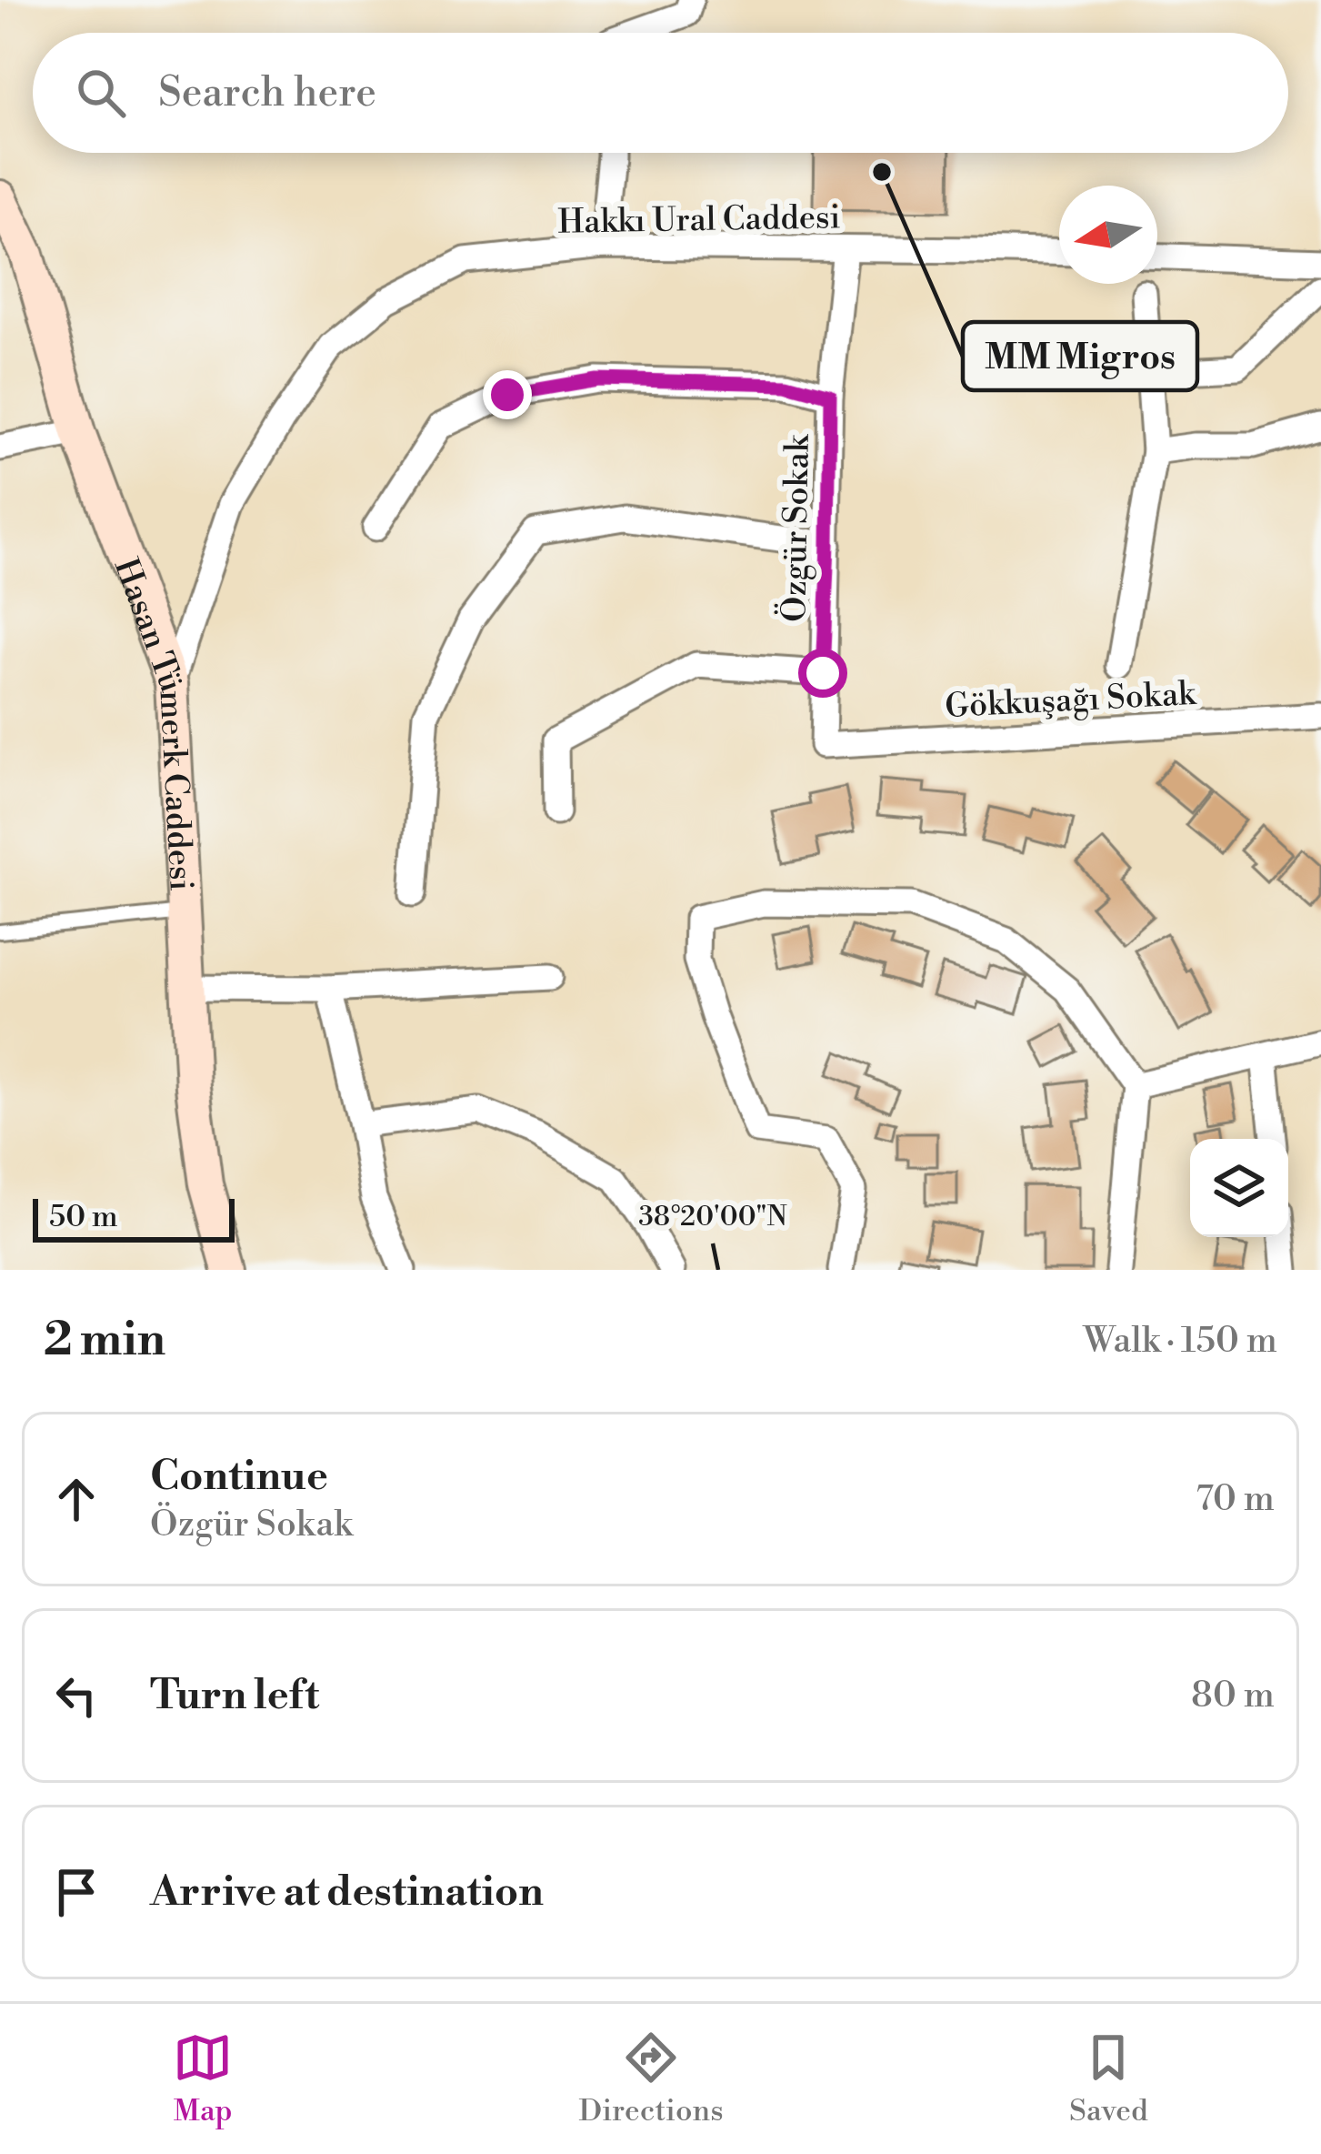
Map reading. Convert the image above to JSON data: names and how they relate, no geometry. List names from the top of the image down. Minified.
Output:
{"streets":{"street":["Hakkı Ural Caddesi","Özgür Sokak","Gökkuşağı Sokak","Hasan Tümerk Caddesi"]},"crossings":[["Hakkı Ural Caddesi","Özgür Sokak"],["Hakkı Ural Caddesi","Hasan Tümerk Caddesi"],["Özgür Sokak","Gökkuşağı Sokak"]],"places":["MM Migros"],"scale_bar":"50 m","north":"left","page":{"search":"Search here","scale":"50 m","heading":["2 min","Walk · 150 m"],"list":[["Continue","Özgür Sokak","70 m"],["Turn left","80 m"],"Arrive at destination"],"nav":["Map","Directions","Saved"]},"coordinates":["38°20'00\"N"]}
